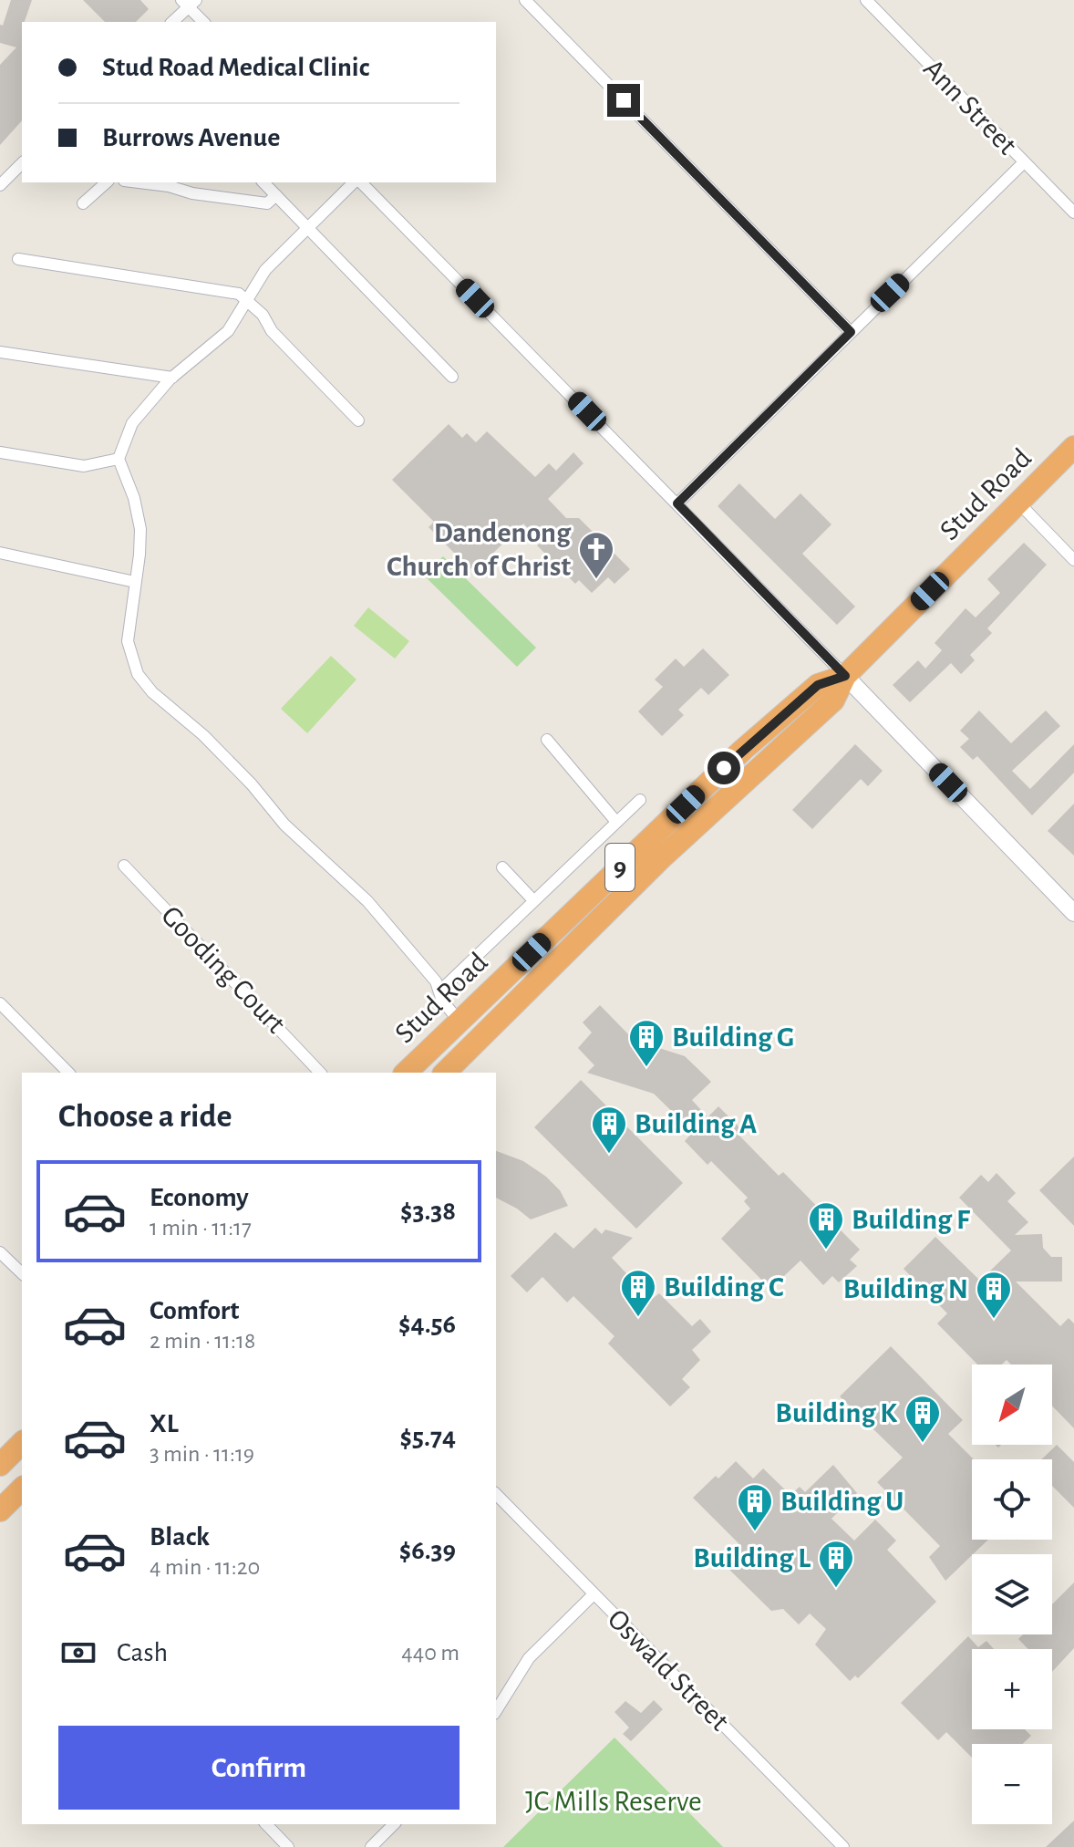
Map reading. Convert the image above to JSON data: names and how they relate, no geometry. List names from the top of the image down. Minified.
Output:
{"streets":{"highway":["Stud Road","9"],"street":["Ann Street","Gooding Court","Oswald Street"]},"parks":["JC Mills Reserve"],"places":{"church":["Dandenong Church of Christ"],"building":["Building G","Building A","Building F","Building C","Building N","Building K","Building U","Building L"]},"north":"bottom left","page":{"banner":["Stud Road Medical Clinic","Burrows Avenue"],"heading":"Choose a ride","list":[{"name":"Economy","note":"1 min · 11:17","value":"$3.38"},{"name":"Comfort","note":"2 min · 11:18","value":"$4.56"},{"name":"XL","note":"3 min · 11:19","value":"$5.74"},{"name":"Black","note":"4 min · 11:20","value":"$6.39"}],"map_buttons":["+","−"],"pay":["Cash","440 m"],"buttons":"Confirm"}}
